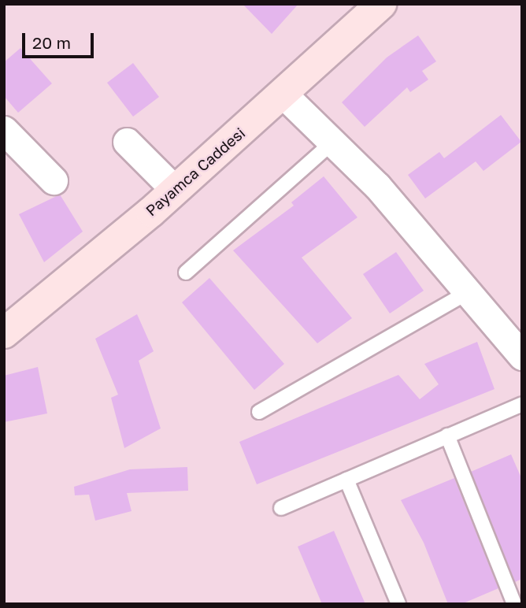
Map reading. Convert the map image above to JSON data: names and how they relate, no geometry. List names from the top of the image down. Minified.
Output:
{"streets":{"street":["Payamca Caddesi"]},"scale_bar":"20 m"}
